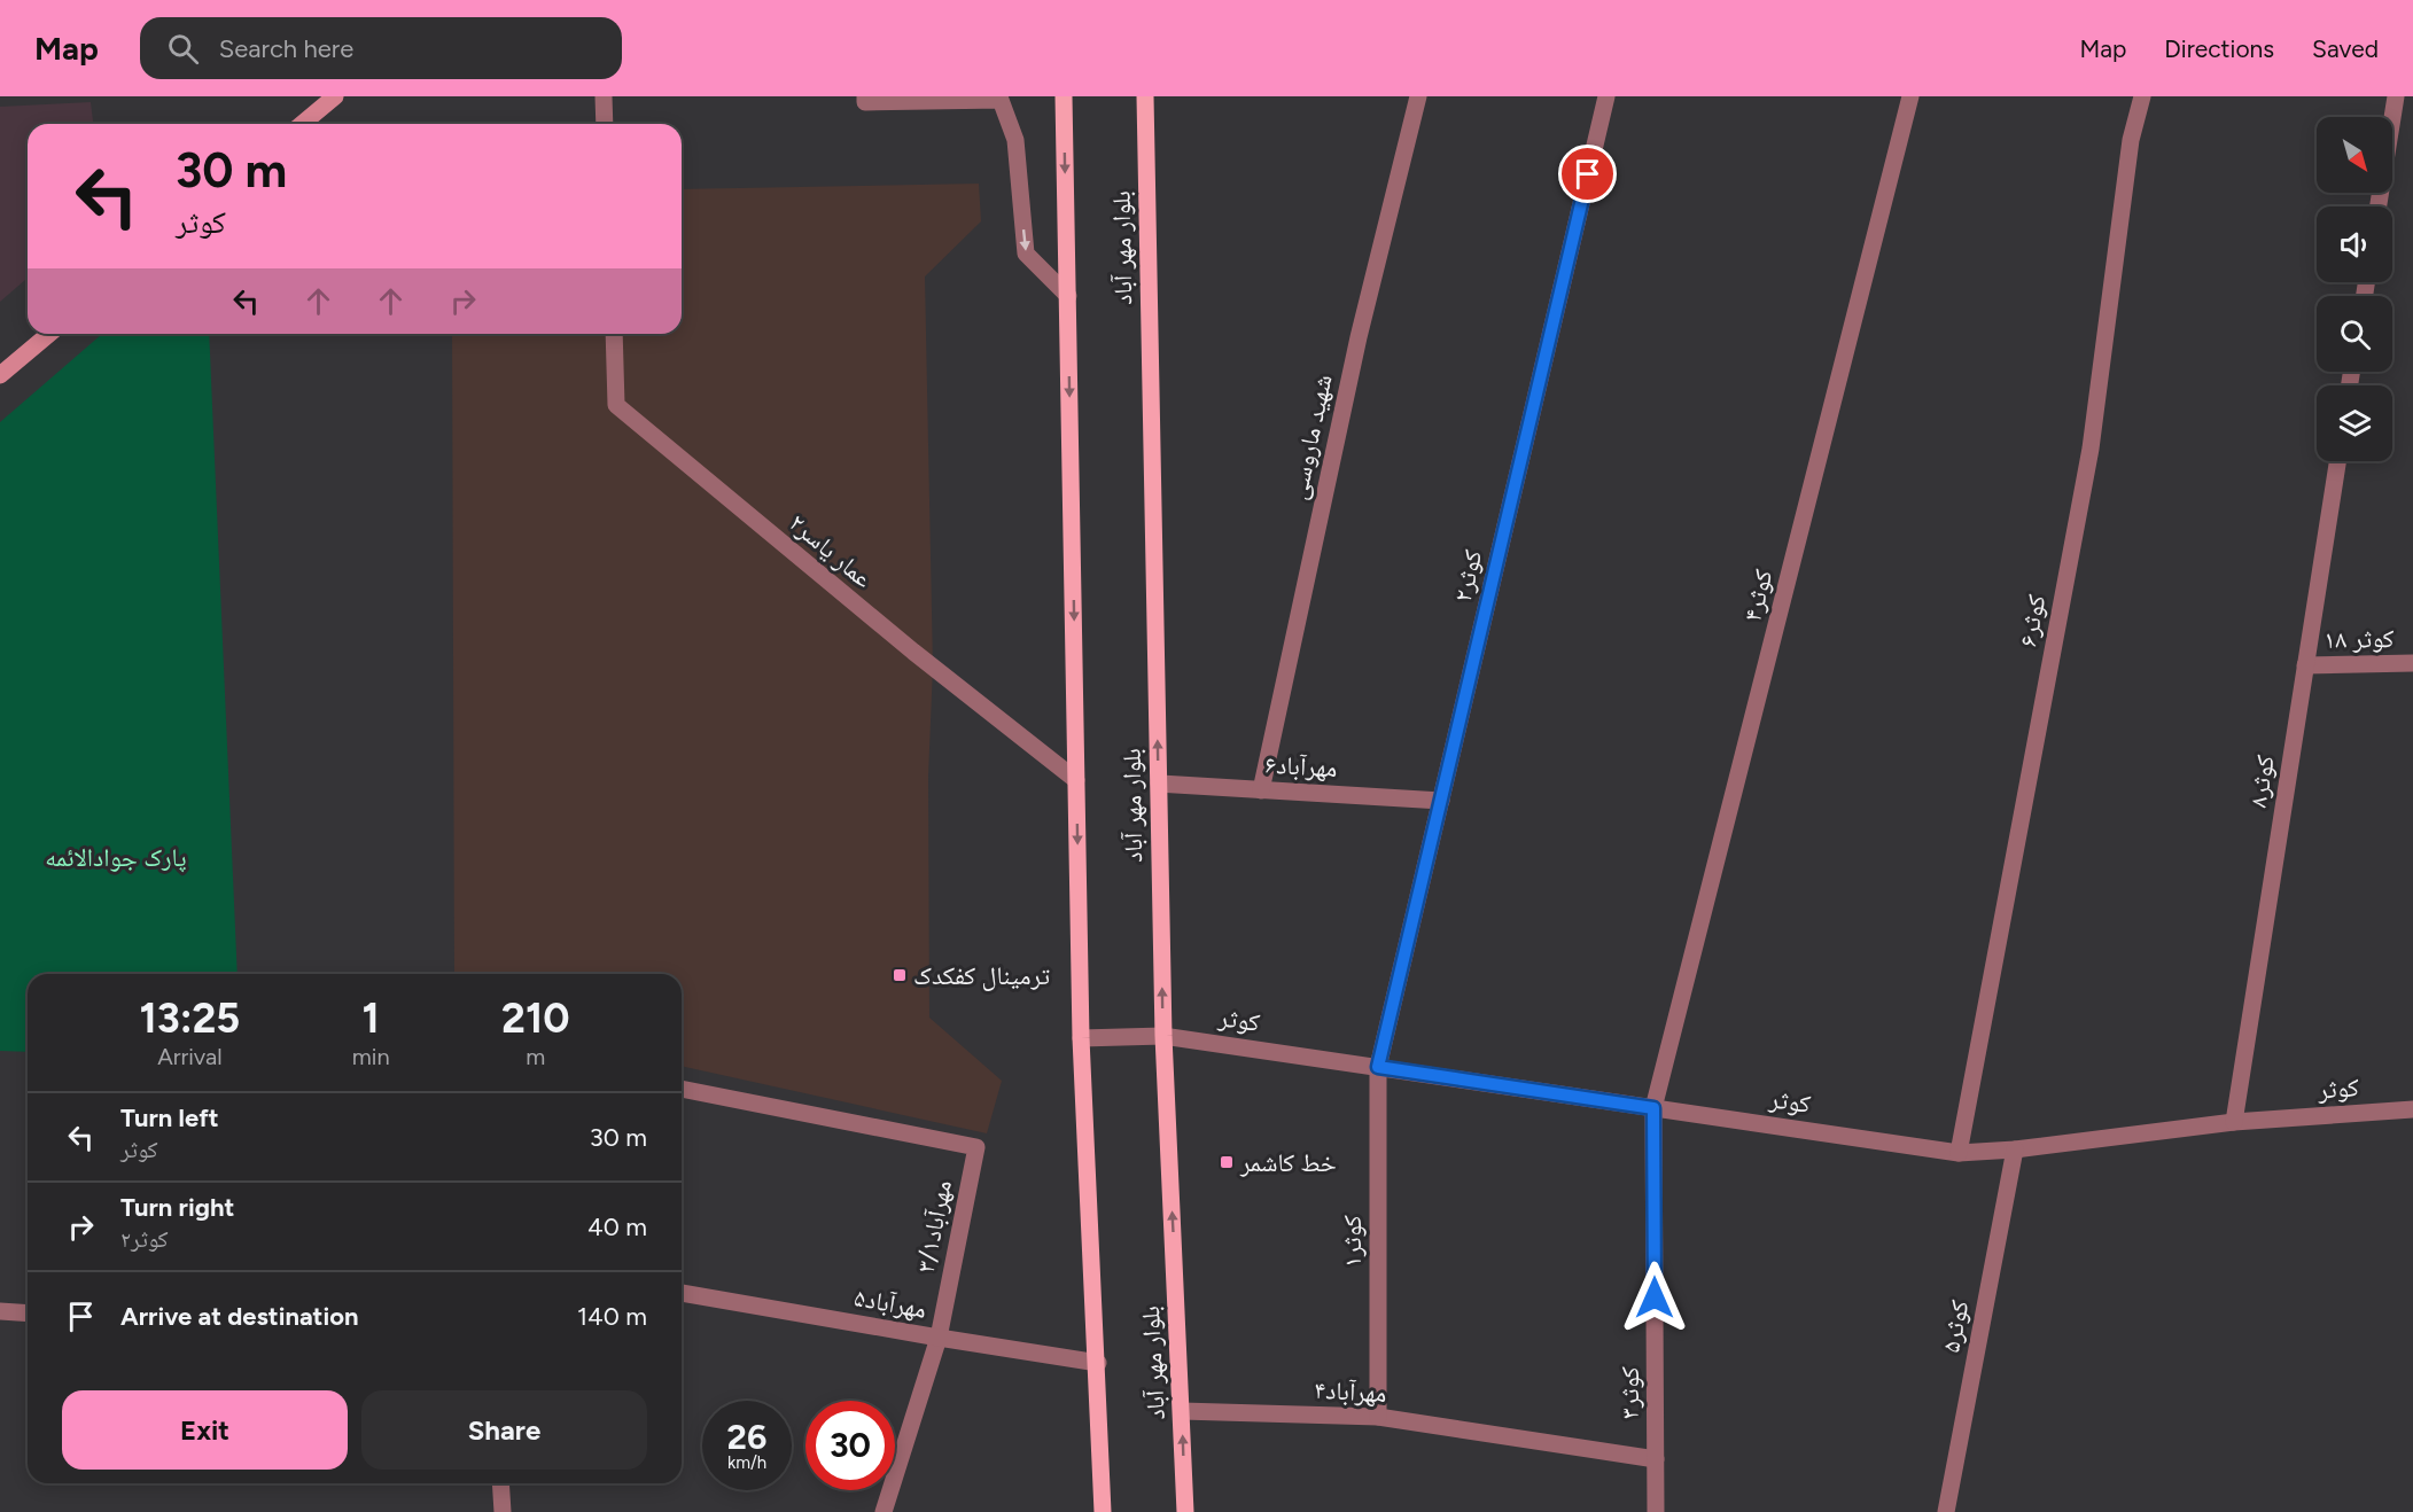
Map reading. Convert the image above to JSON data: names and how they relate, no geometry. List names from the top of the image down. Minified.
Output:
{"streets":{"main road":["بلوار مهر آباد"],"street":["شهید ماروسی","عمار یاسر۲","کوثر۲","کوثر۴","کوثر۶","کوثر ۱۸","مهرآباد۶","کوثر۸","کوثر","مهرآباد۳/۱","کوثر۱","مهرآباد۵","کوثر۵","مهرآباد۴","کوثر۳"]},"crossings":[["بلوار مهر آباد","مهرآباد۶"],["بلوار مهر آباد","کوثر"],["بلوار مهر آباد","مهرآباد۴"],["شهید ماروسی","مهرآباد۶"],["کوثر۲","مهرآباد۶"],["کوثر۲","کوثر"],["کوثر۲","کوثر۱"],["کوثر۴","کوثر"],["کوثر۴","کوثر۳"],["کوثر۶","کوثر"],["کوثر ۱۸","کوثر۸"],["کوثر۸","کوثر"],["کوثر","کوثر۱"],["کوثر","کوثر۵"],["کوثر","کوثر۳"],["مهرآباد۳/۱","مهرآباد۵"],["کوثر۱","مهرآباد۴"],["مهرآباد۴","کوثر۳"]],"parks":["پارک جوادالائمه"],"places":{"transit":["ترمینال کفکدک","خط کاشمر"]},"north":"bottom right","page":{"header":"Map","search":"Search here","nav":["Map","Directions","Saved"],"turn":["30 m","کوثر"],"eta":["13:25","Arrival","1","min","210","m"],"list":[{"name":"Turn left","note":"کوثر","value":"30 m"},{"name":"Turn right","note":"کوثر۲","value":"40 m"},{"name":"Arrive at destination","value":"140 m"}],"buttons":["Exit","Share"],"speed":"26 km/h","limit":"30"}}
